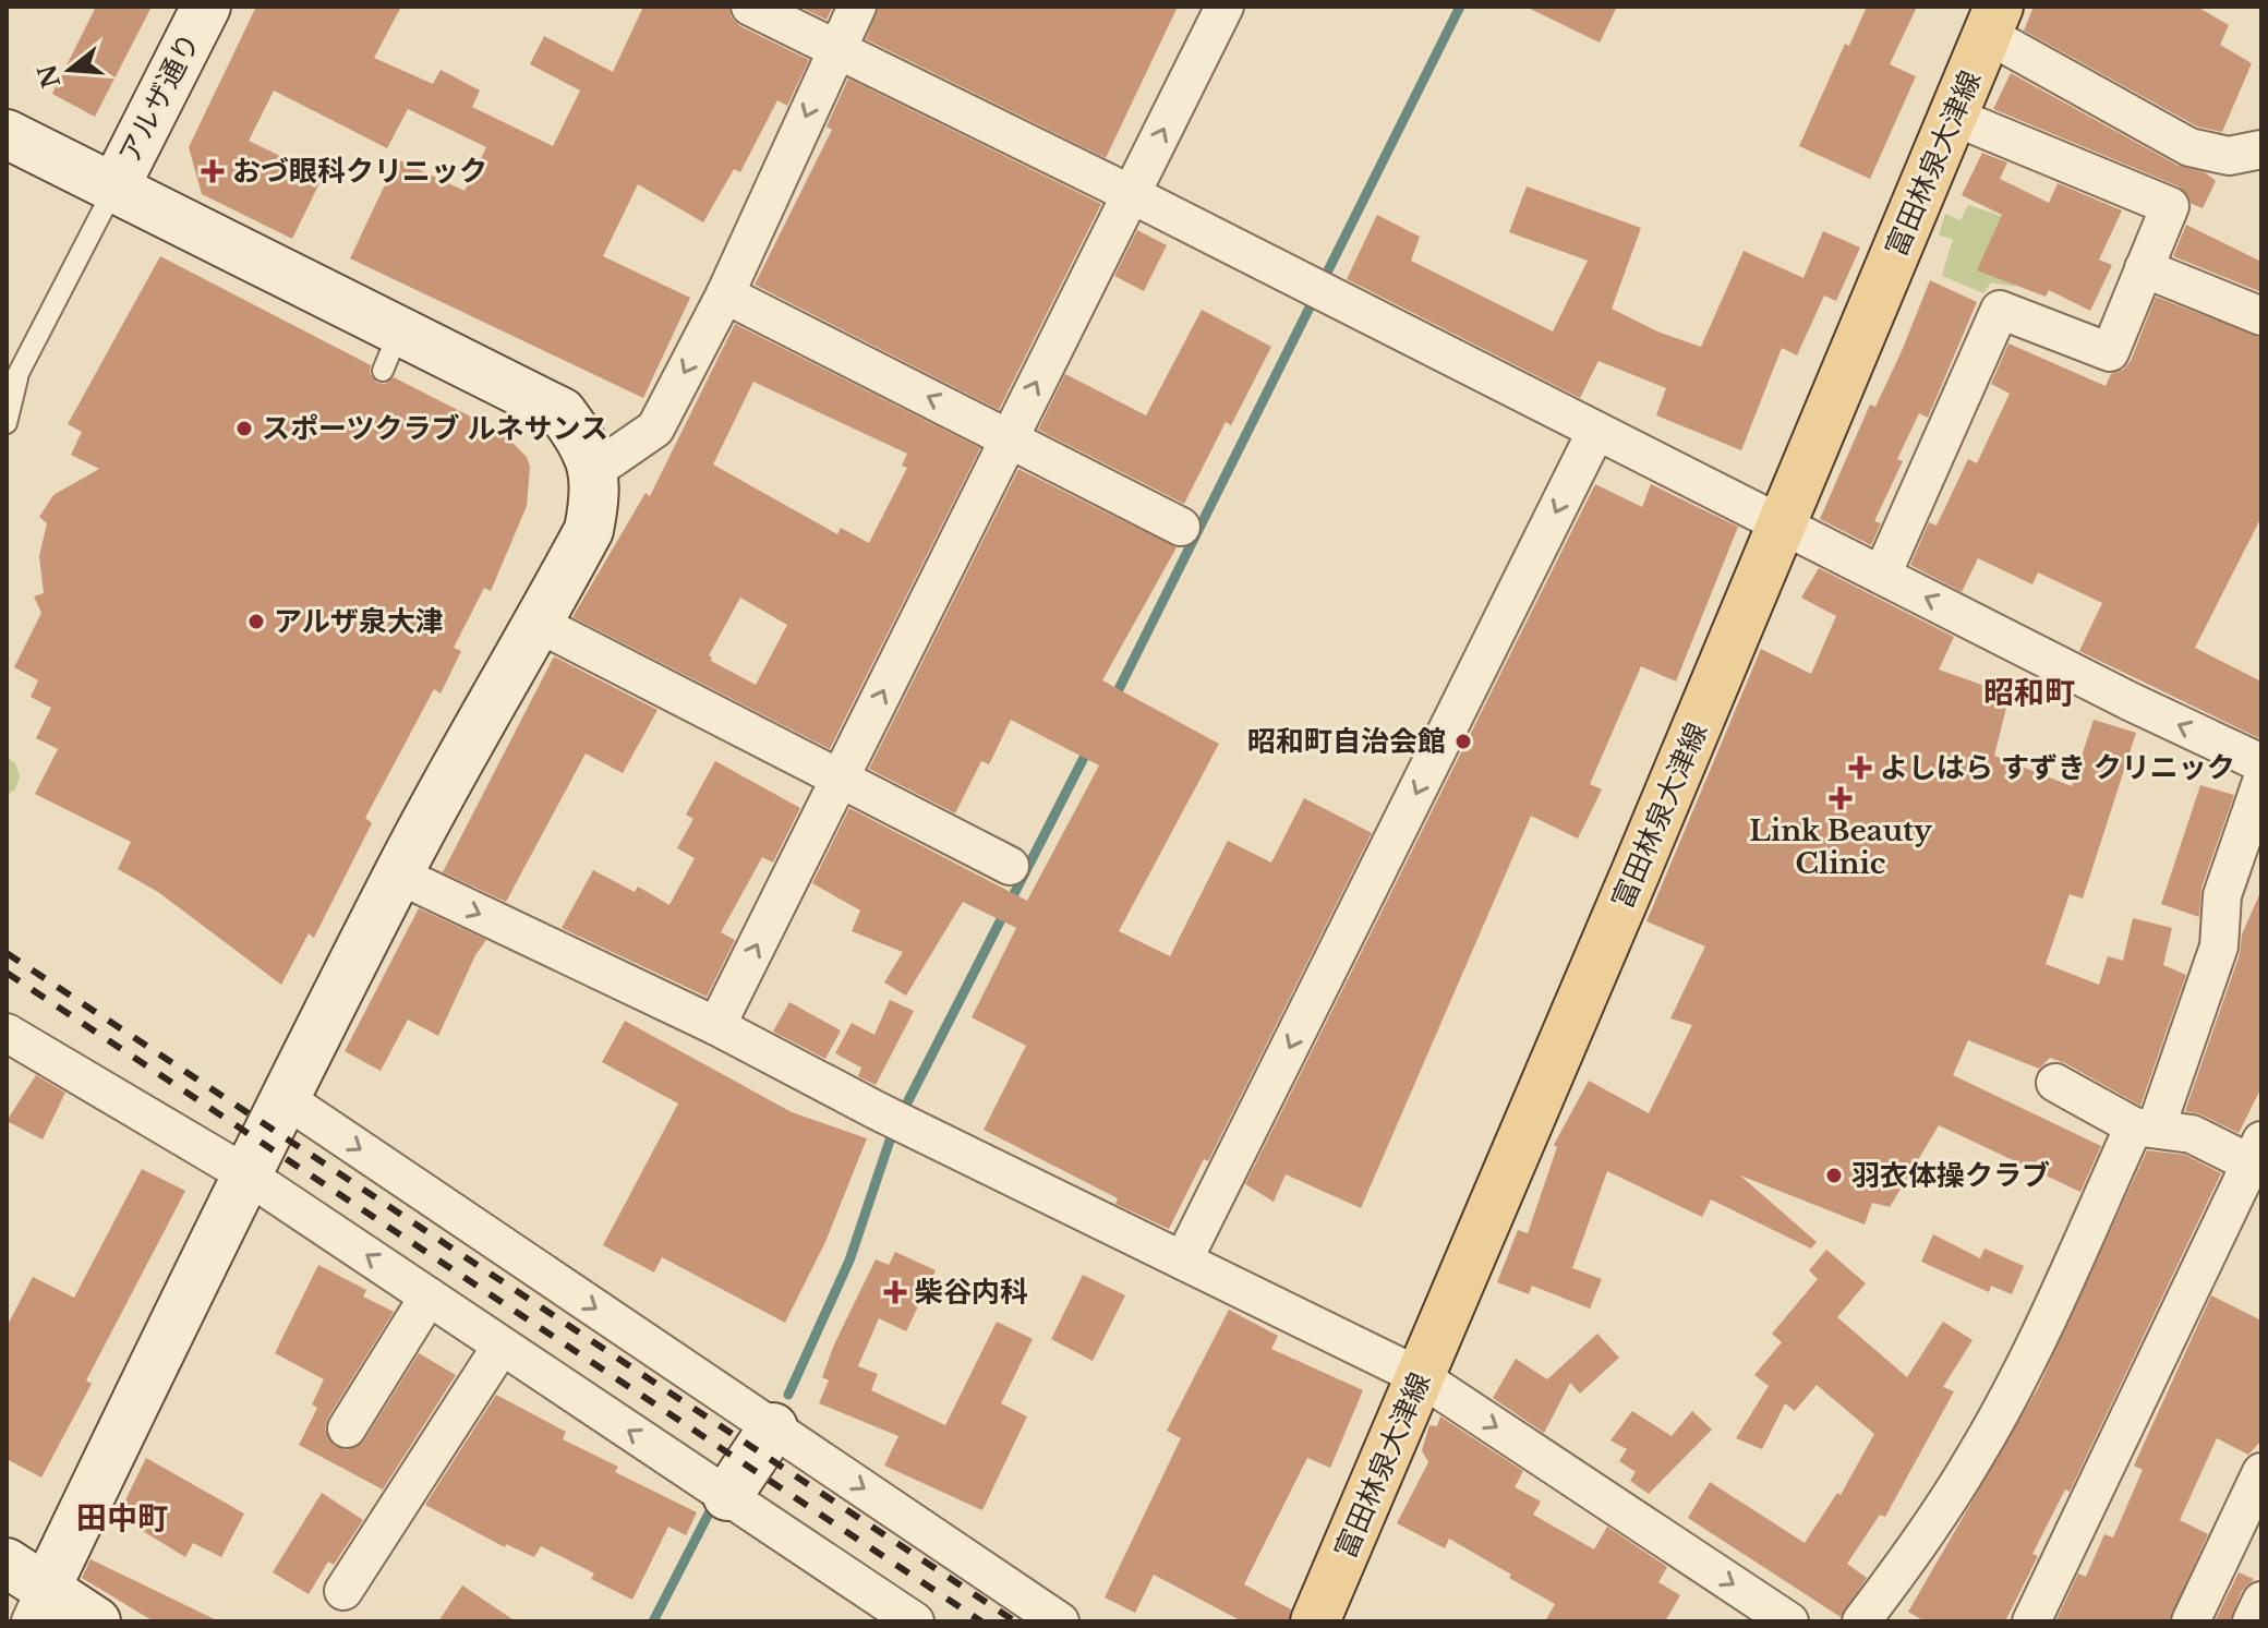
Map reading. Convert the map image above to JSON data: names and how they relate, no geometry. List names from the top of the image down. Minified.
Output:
{"streets":{"main road":["富田林泉大津線"],"street":["アルザ通り"]},"districts":["昭和町","田中町"],"places":{"health":["おづ眼科クリニック","よしはら すずき クリニック","Link Beauty Clinic","柴谷内科"],"other":["スポーツクラブ ルネサンス","アルザ泉大津","昭和町自治会館","羽衣体操クラブ"]},"north":"left"}
